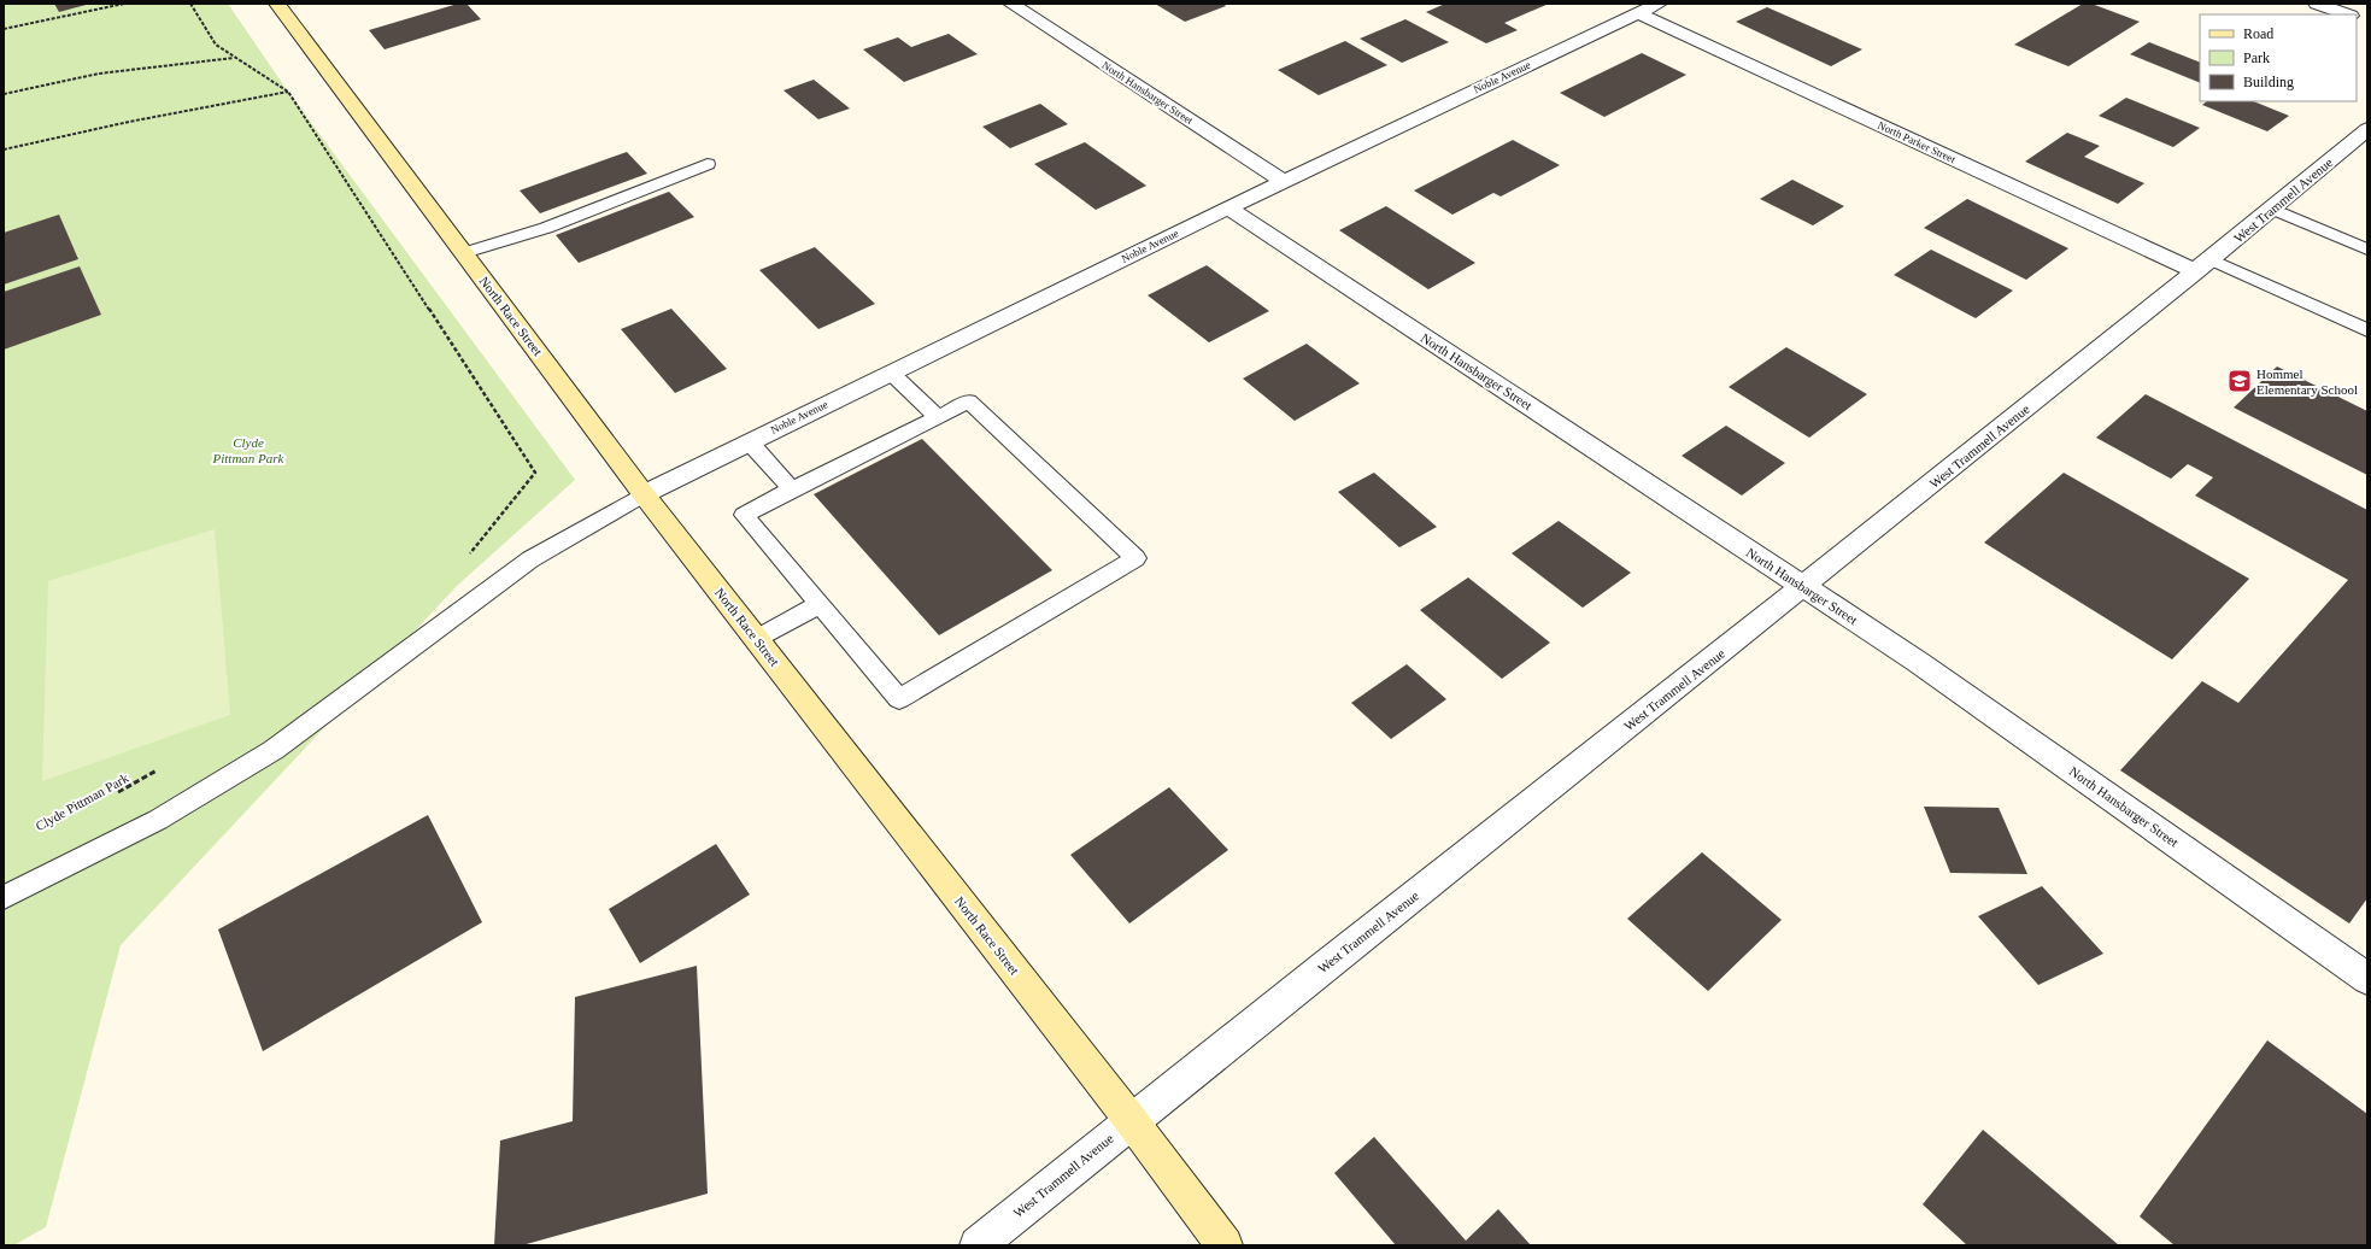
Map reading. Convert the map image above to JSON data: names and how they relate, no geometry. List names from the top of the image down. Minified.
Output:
{"streets":{"main road":["North Race Street"],"street":["Noble Avenue","North Hansbarger Street","North Parker Street","West Trammell Avenue"],"path":["Clyde Pittman Park"]},"crossings":[["Noble Avenue","North Hansbarger Street"],["Noble Avenue","North Parker Street"],["Noble Avenue","North Race Street"],["North Hansbarger Street","West Trammell Avenue"],["North Parker Street","West Trammell Avenue"],["West Trammell Avenue","North Race Street"]],"parks":["Clyde Pittman Park"],"places":{"school or university":["Hommel Elementary School"]},"legend":["Road","Park","Building"]}
